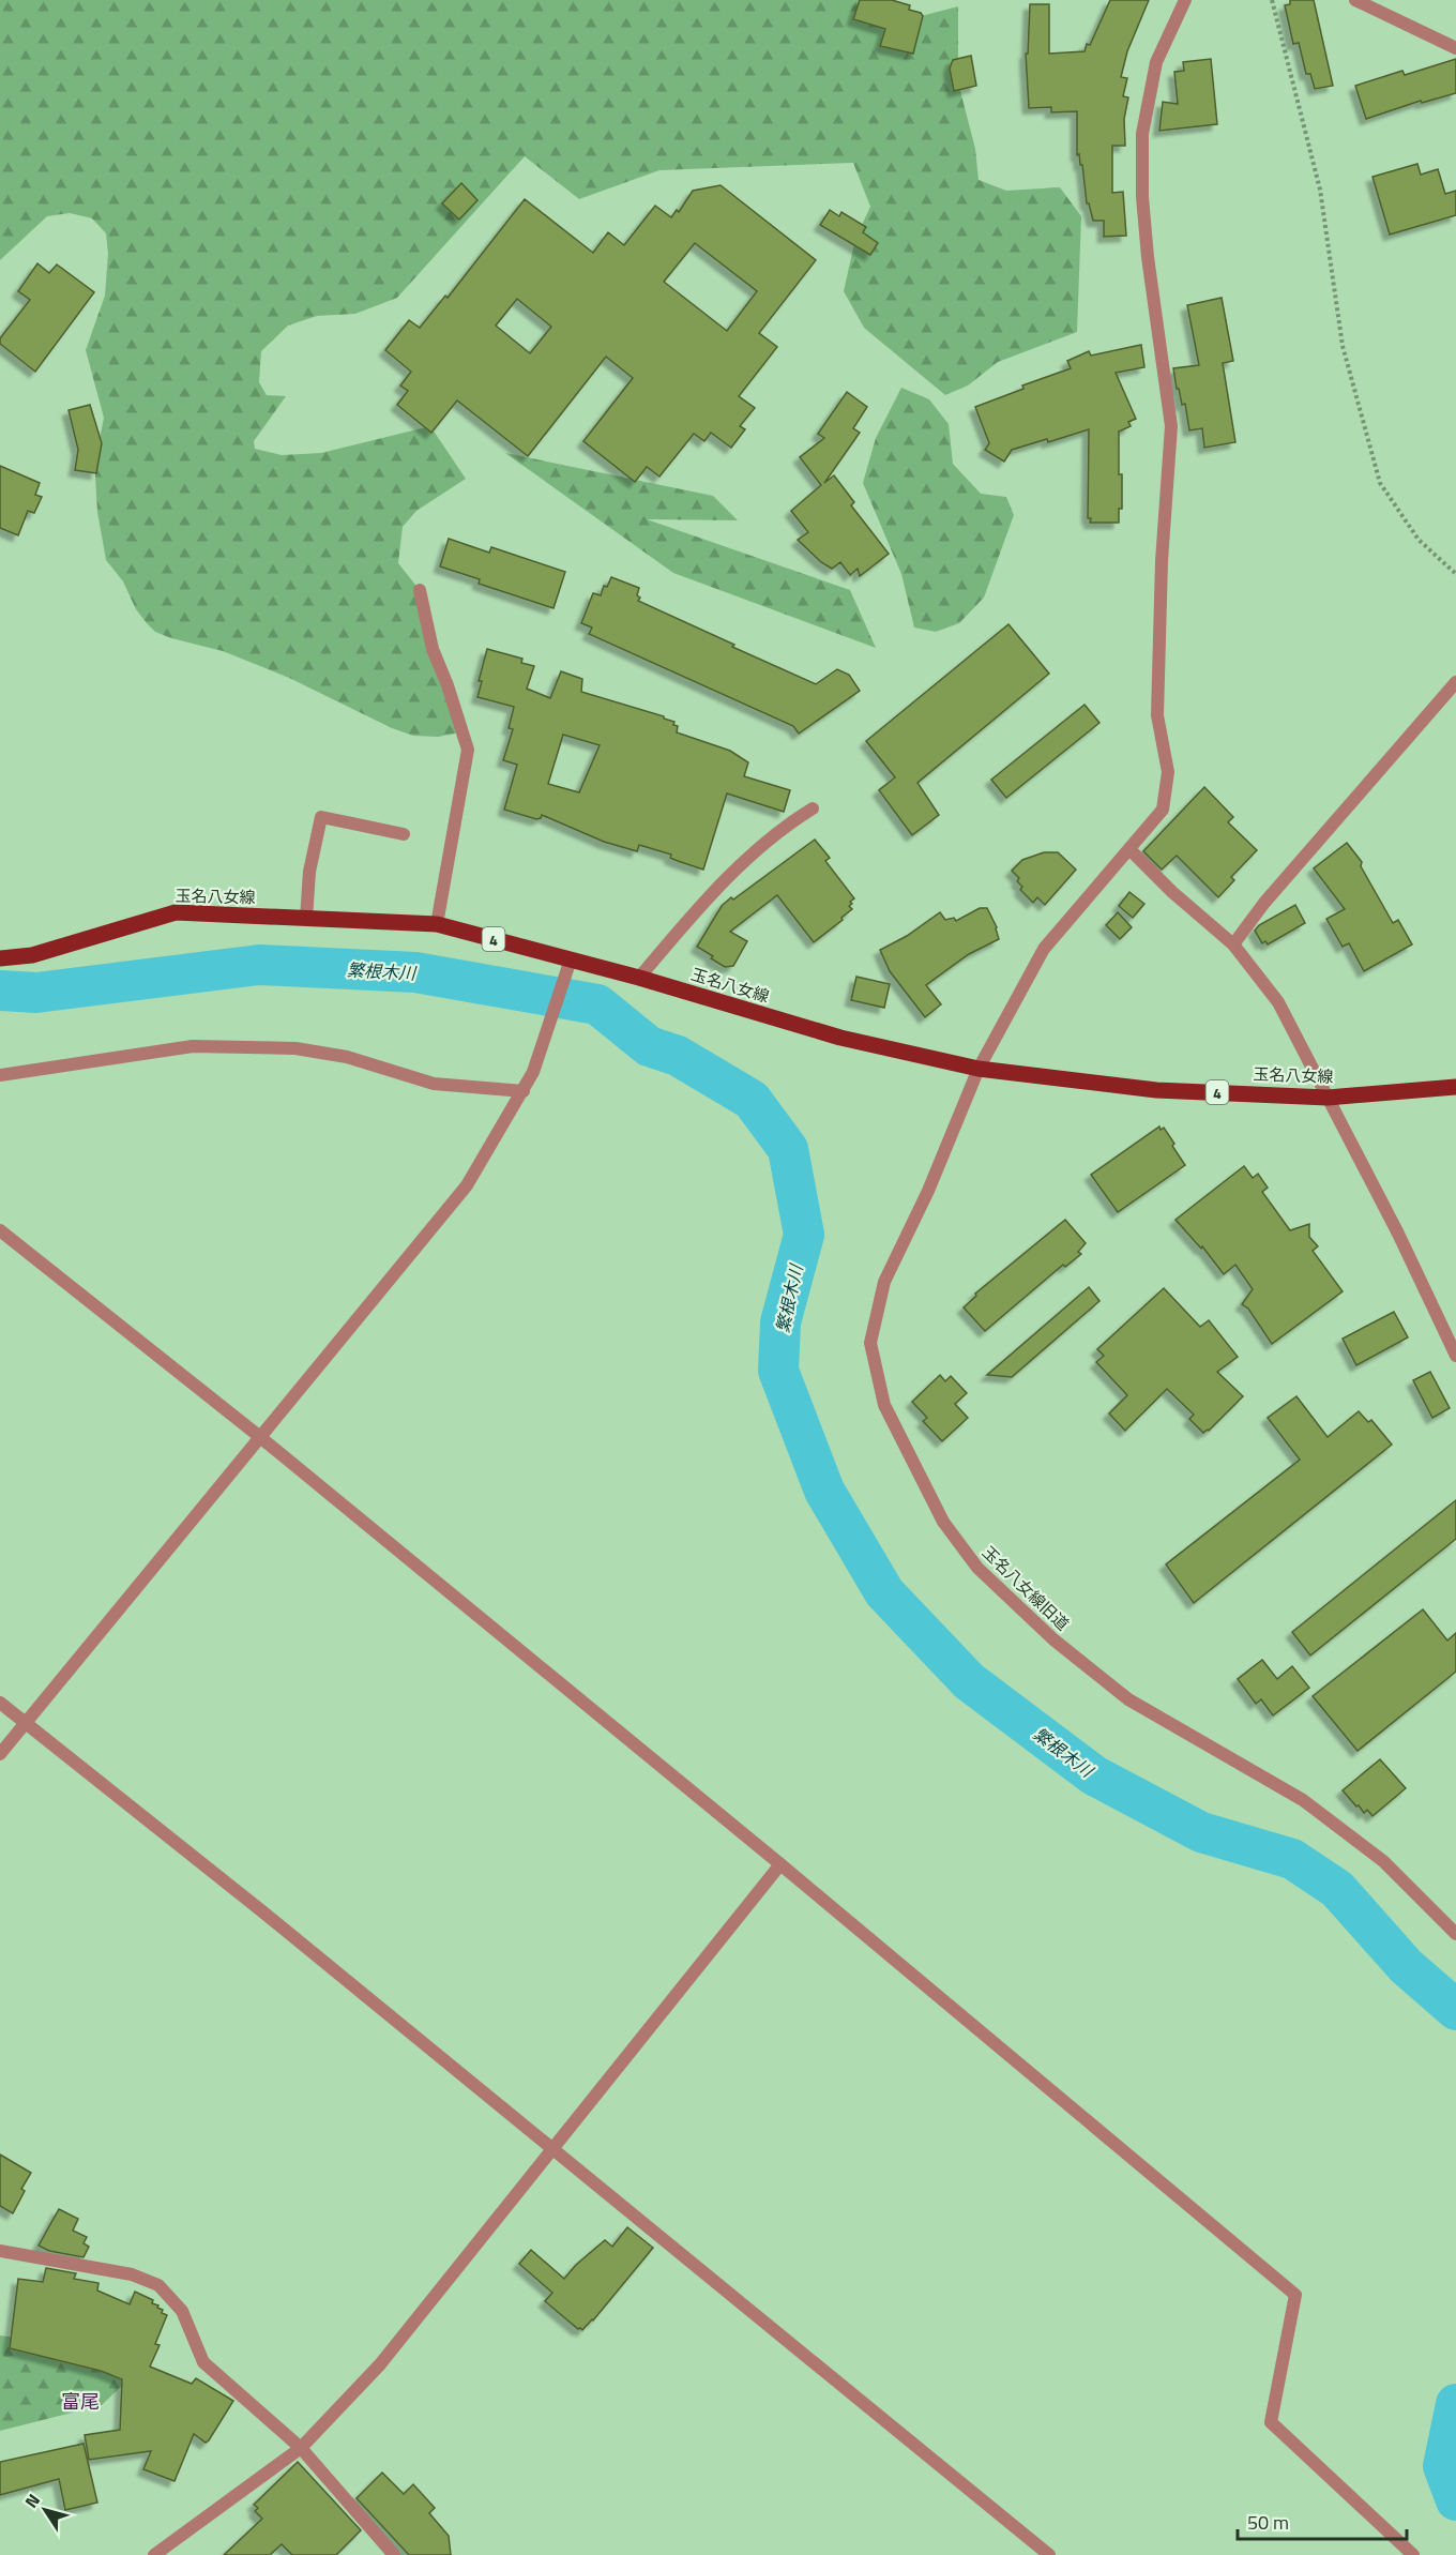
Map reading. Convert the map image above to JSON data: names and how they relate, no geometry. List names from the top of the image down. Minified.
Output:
{"streets":{"main road":["玉名八女線","4"],"street":["玉名八女線旧道"]},"crossings":[["玉名八女線","玉名八女線旧道"]],"districts":["富尾"],"water":["繁根木川"],"scale_bar":"50 m","north":"top left"}
